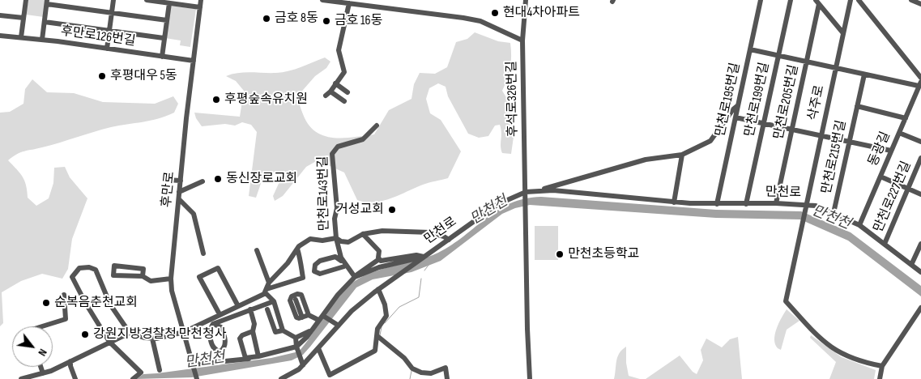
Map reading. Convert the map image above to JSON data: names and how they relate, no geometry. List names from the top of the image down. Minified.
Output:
{"streets":{"street":["후만로126번길","후석로326번길","만천로195번길","만천로199번길","만천로205번길","삭주로","동광길","만천로215번길","후만로","만천로","만천로143번길","만천로227번길"]},"crossings":[["후만로126번길","후만로"],["후석로326번길","만천로"],["만천로195번길","만천로"],["만천로199번길","만천로"],["만천로205번길","만천로"],["삭주로","만천로"],["동광길","만천로215번길"],["동광길","만천로"],["만천로215번길","만천로"],["만천로","만천로143번길"],["만천로","만천로227번길"]],"water":["만천천"],"places":["현대4차아파트","금호 8동","금호 16동","후평대우 5동","후평숲속유치원","동신장로교회","거성교회","만천초등학교","순복음춘천교회","강원지방경찰청 만천청사"],"north":"bottom right"}
